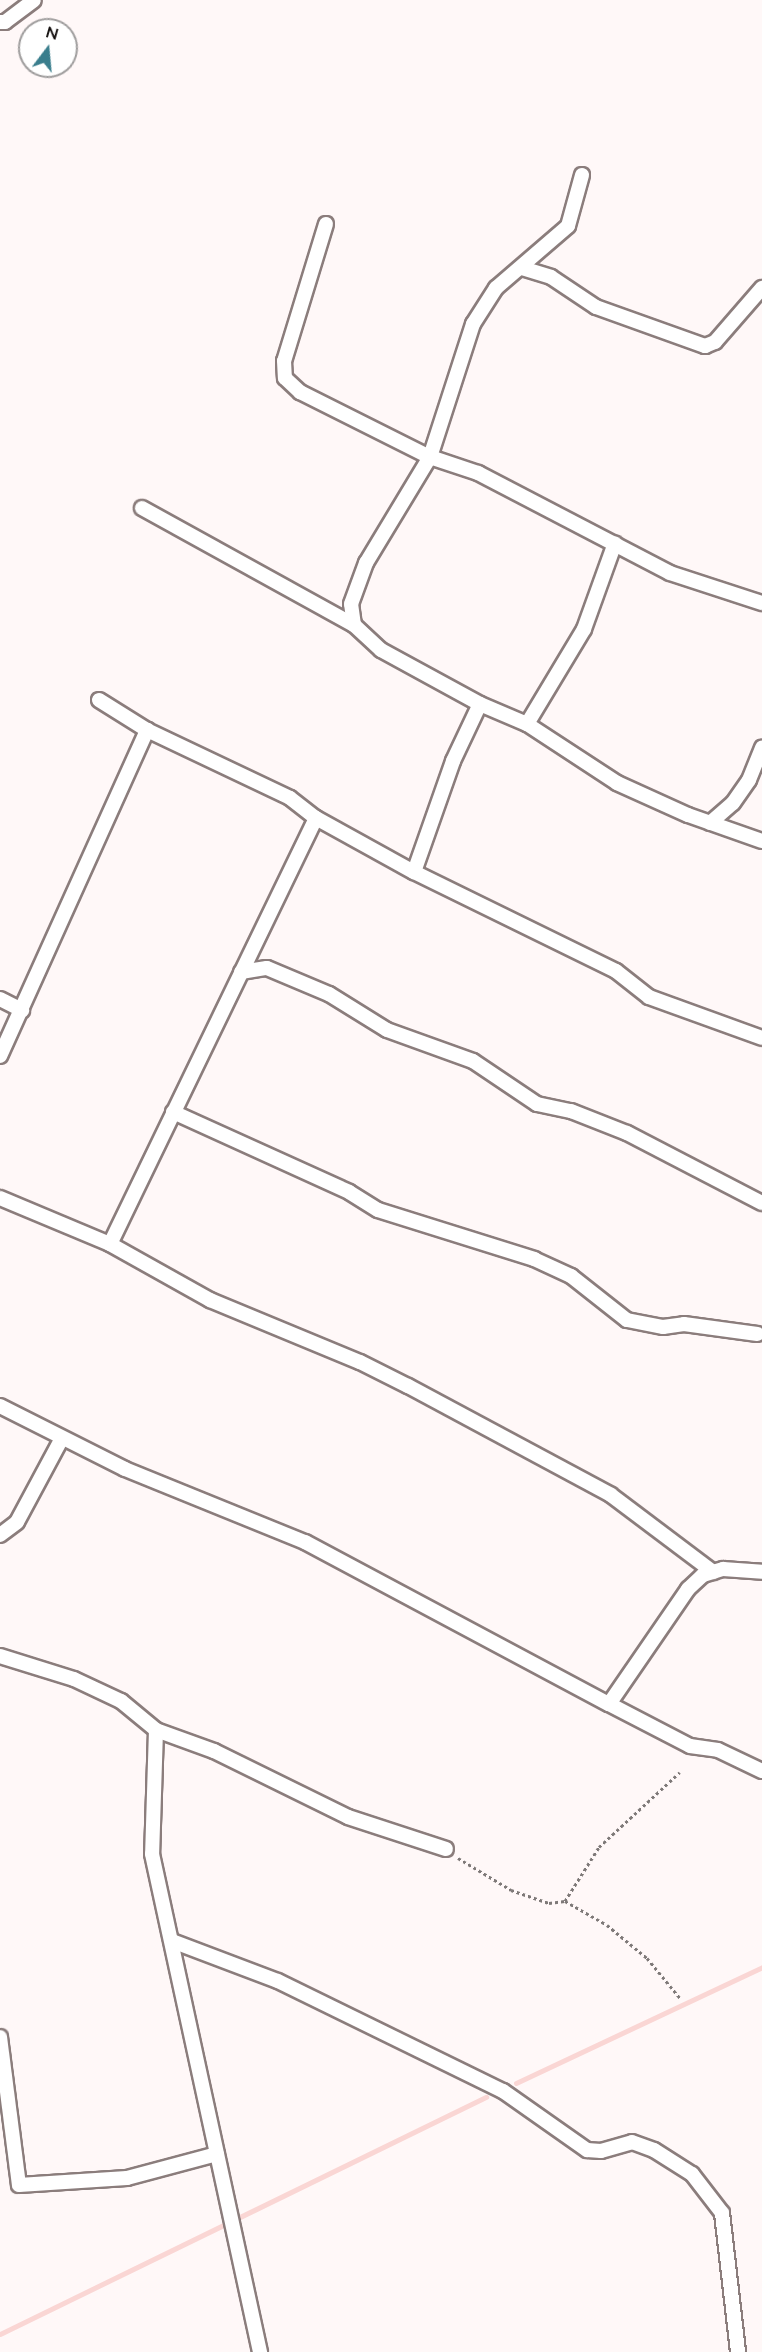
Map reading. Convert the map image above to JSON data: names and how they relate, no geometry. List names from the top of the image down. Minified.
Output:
{"north":"top"}
